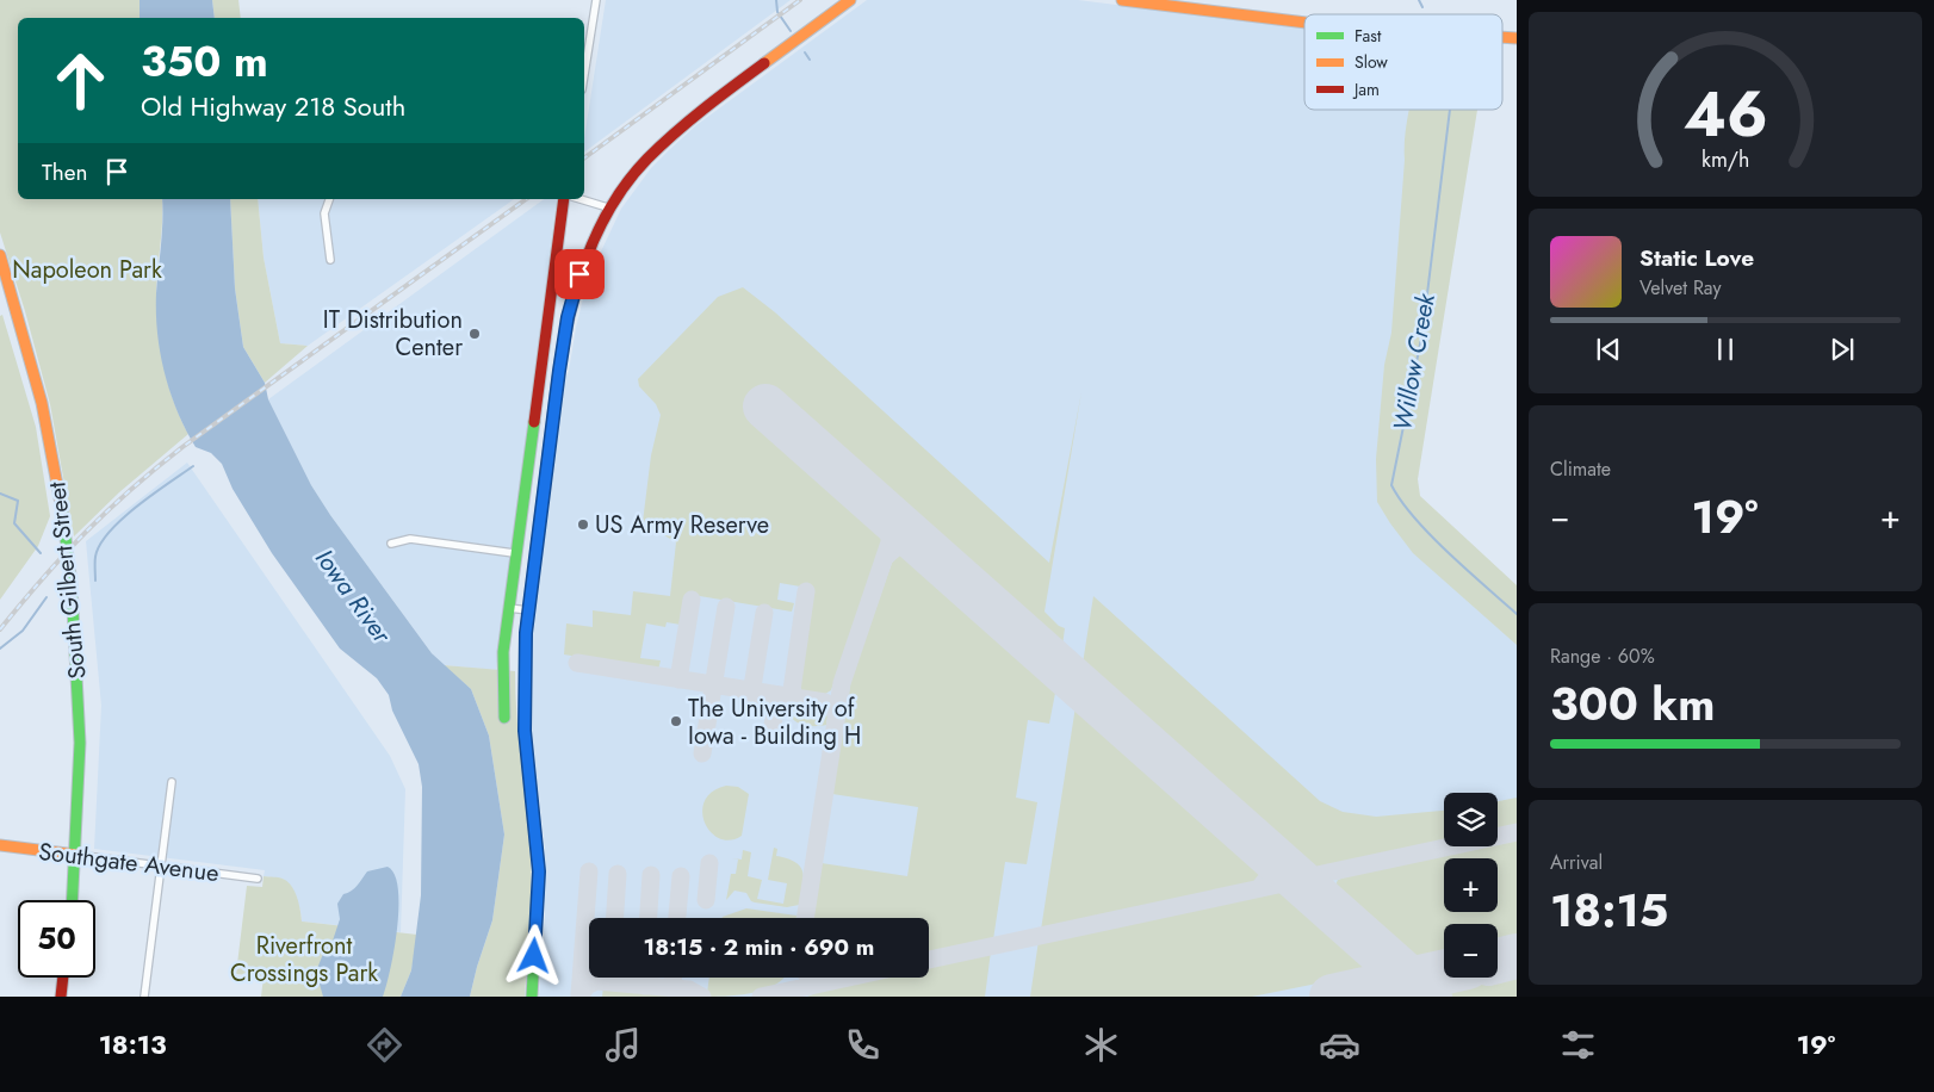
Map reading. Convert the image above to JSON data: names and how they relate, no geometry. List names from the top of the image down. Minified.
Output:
{"streets":{"main road":["South Gilbert Street","Southgate Avenue"]},"crossings":[["South Gilbert Street","Southgate Avenue"]],"water":["Willow Creek","Iowa River"],"parks":["Napoleon Park","Riverfront Crossings Park"],"places":["IT Distribution Center","US Army Reserve","The University of Iowa - Building H"],"legend":["Fast","Slow","Jam"],"page":{"turn":["350 m","Old Highway 218 South"],"then":"Then","song":["Static Love","Velvet Ray"],"tile":["Climate",["Range · 60%","300 km"],["Arrival","18:15"]],"heat":["−","19°","+"],"map_buttons":["+","−"],"limit":"50","trip":"18:15 · 2 min · 690 m","tabs":["18:13","19°"],"gauge":["46","km/h"]}}
